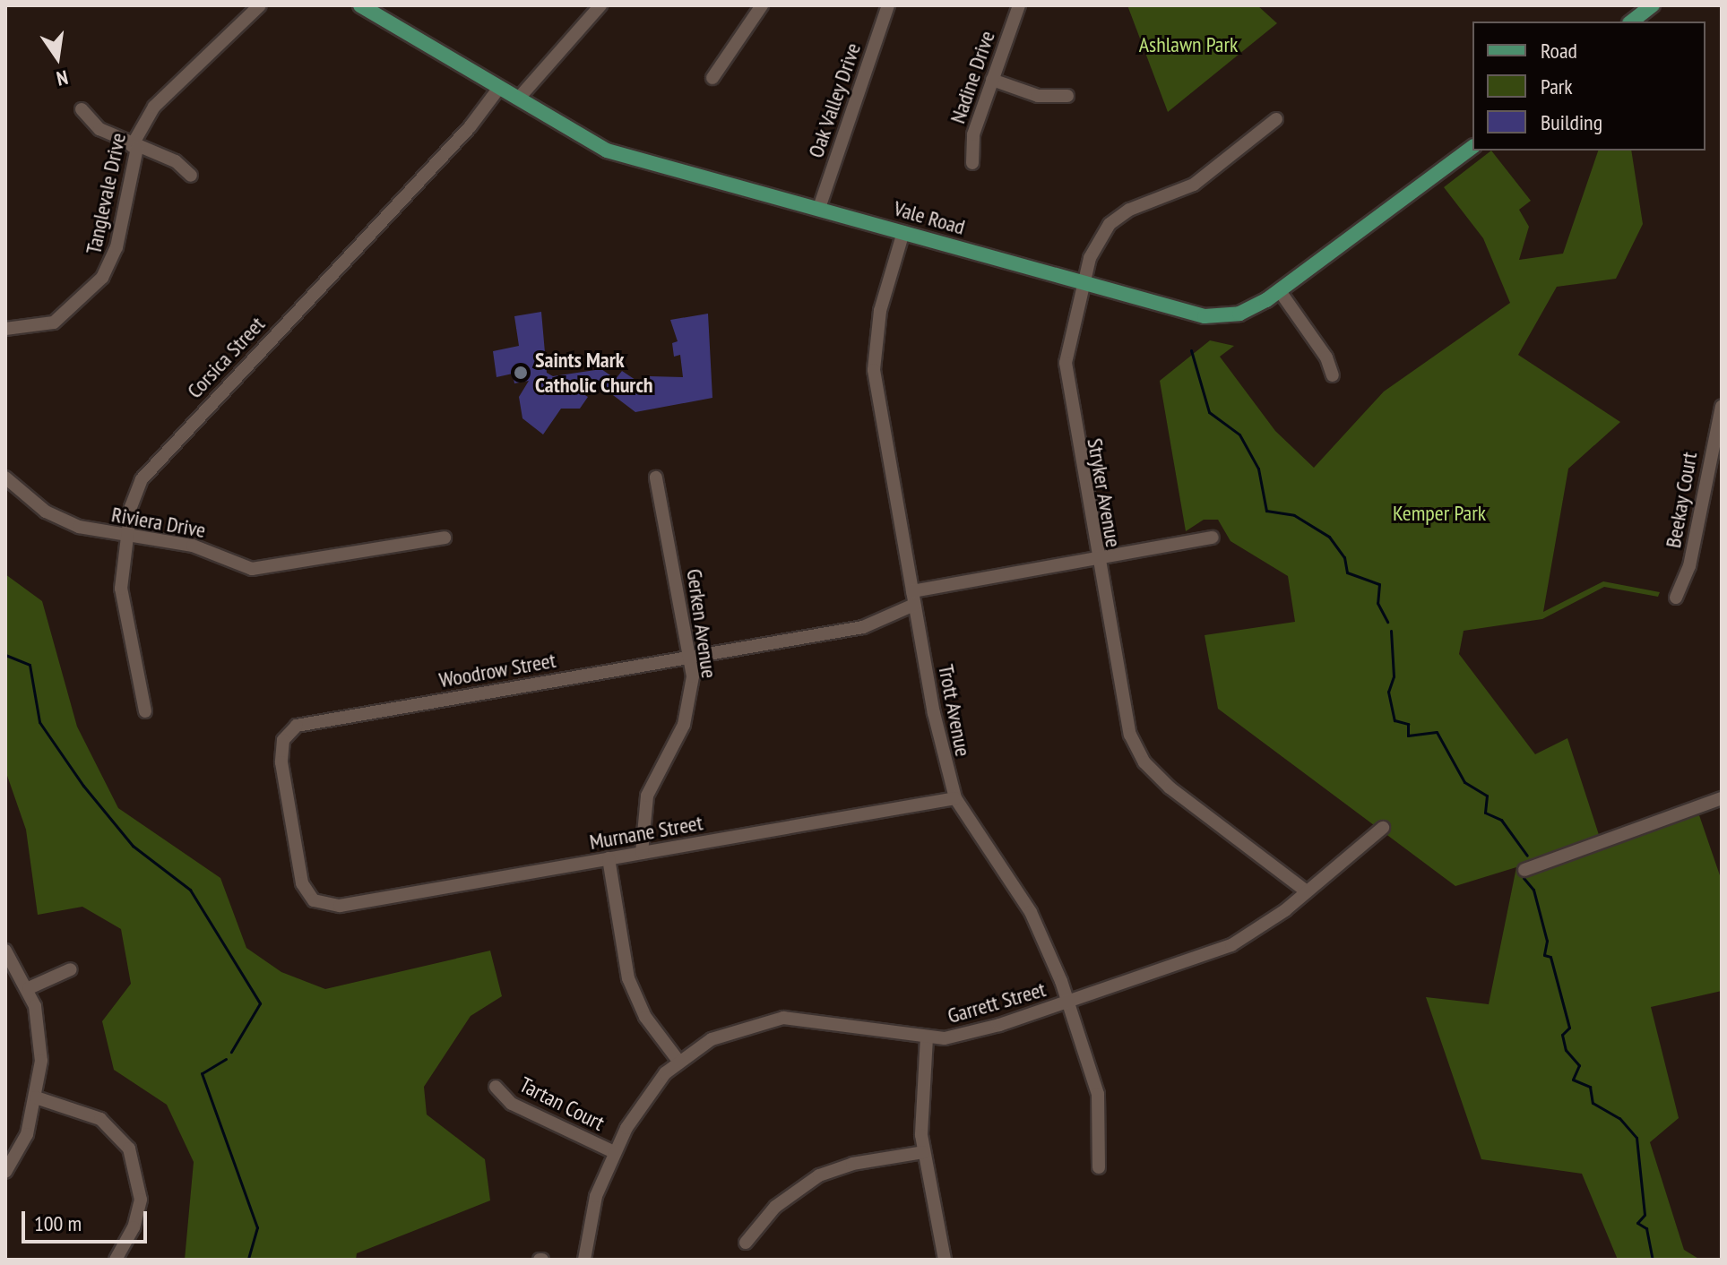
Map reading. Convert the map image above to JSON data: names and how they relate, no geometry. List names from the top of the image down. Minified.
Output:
{"streets":{"main road":["Vale Road"],"street":["Nadine Drive","Oak Valley Drive","Tanglevale Drive","Corsica Street","Stryker Avenue","Beekay Court","Riviera Drive","Gerken Avenue","Woodrow Street","Trott Avenue","Murnane Street","Garrett Street","Tartan Court"]},"crossings":[["Oak Valley Drive","Vale Road"],["Vale Road","Corsica Street"],["Vale Road","Stryker Avenue"],["Vale Road","Trott Avenue"],["Corsica Street","Riviera Drive"],["Stryker Avenue","Woodrow Street"],["Stryker Avenue","Garrett Street"],["Gerken Avenue","Woodrow Street"],["Gerken Avenue","Murnane Street"],["Woodrow Street","Trott Avenue"],["Woodrow Street","Murnane Street"],["Trott Avenue","Murnane Street"],["Trott Avenue","Garrett Street"],["Garrett Street","Tartan Court"]],"parks":["Ashlawn Park","Kemper Park"],"places":["Saints Mark Catholic Church"],"legend":["Road","Park","Building"],"scale_bar":"100 m","north":"bottom"}
